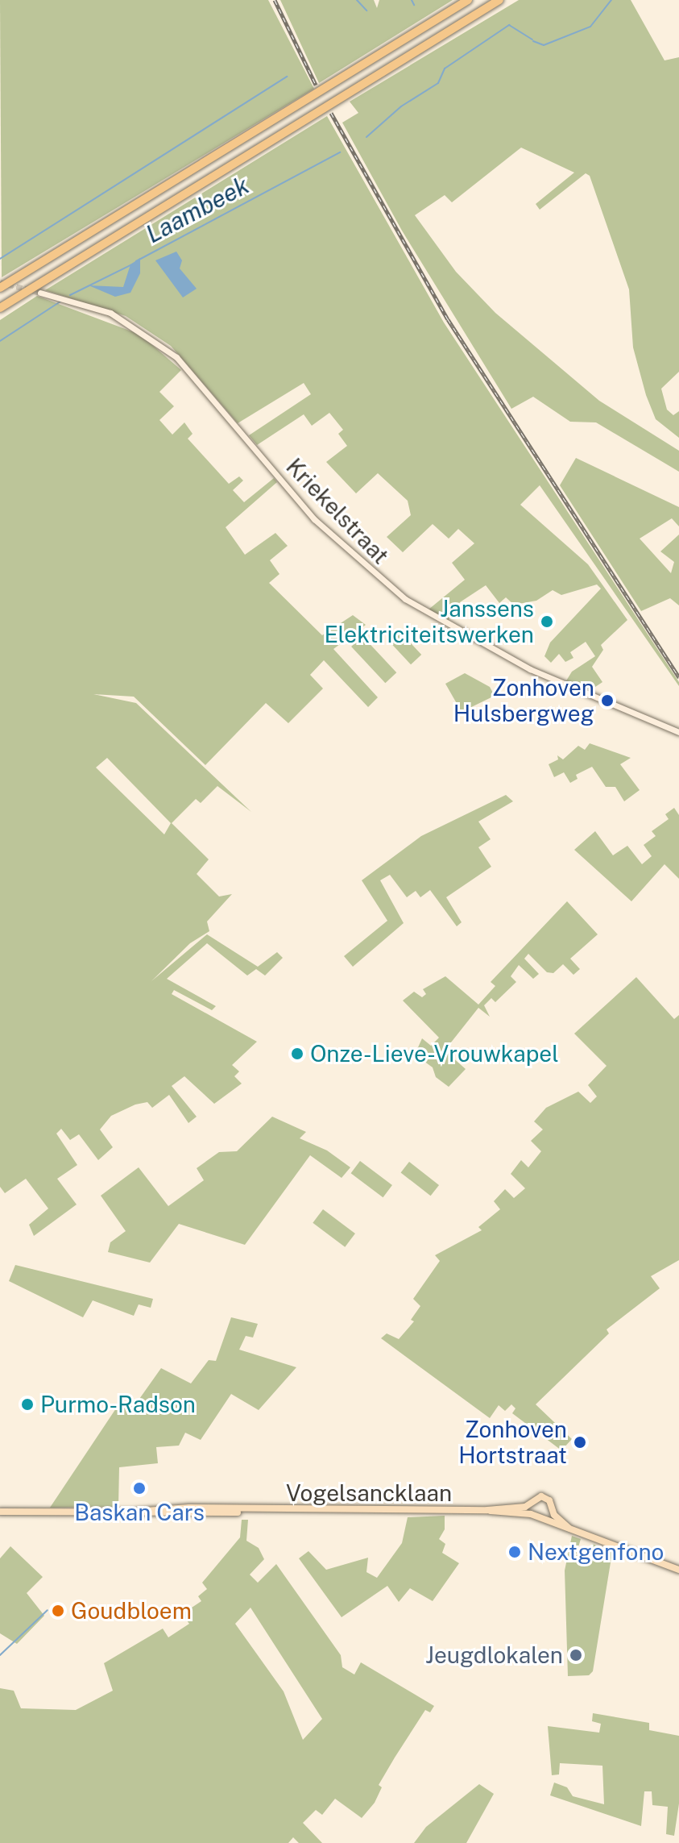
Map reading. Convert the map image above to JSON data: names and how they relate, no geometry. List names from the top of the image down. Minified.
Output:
{"streets":{"main road":["Vogelsancklaan"],"street":["Kriekelstraat"]},"water":["Laambeek"],"places":["Janssens Elektriciteitswerken","Zonhoven Hulsbergweg","Onze-Lieve-Vrouwkapel","Purmo-Radson","Zonhoven Hortstraat","Baskan Cars","Nextgenfono","Goudbloem","Jeugdlokalen"]}
